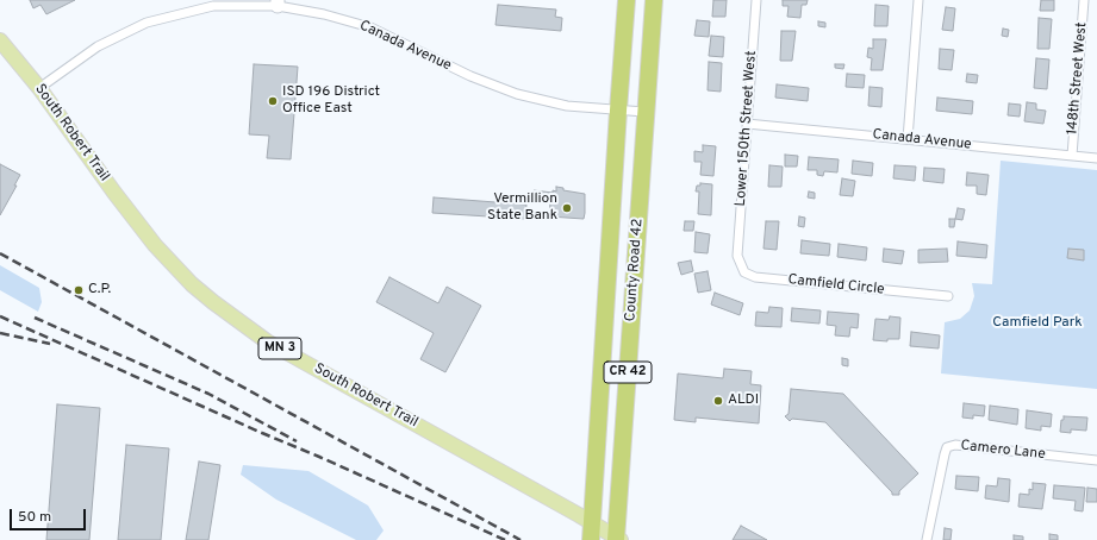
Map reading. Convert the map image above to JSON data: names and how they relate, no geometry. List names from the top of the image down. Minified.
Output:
{"streets":{"highway":["County Road 42","CR 42"],"main road":["South Robert Trail","MN 3"],"street":["Canada Avenue","148th Street West","Lower 150th Street West","Camfield Circle","Camero Lane"]},"crossings":[["Canada Avenue","148th Street West"],["Canada Avenue","Lower 150th Street West"],["Canada Avenue","South Robert Trail"],["Canada Avenue","County Road 42"],["Lower 150th Street West","Camfield Circle"],["South Robert Trail","County Road 42"],["South Robert Trail","MN 3"],["County Road 42","MN 3"]],"parks":["Camfield Park"],"places":["ISD 196 District Office East","Vermillion State Bank","C.P.","ALDI"],"scale_bar":"50 m"}
